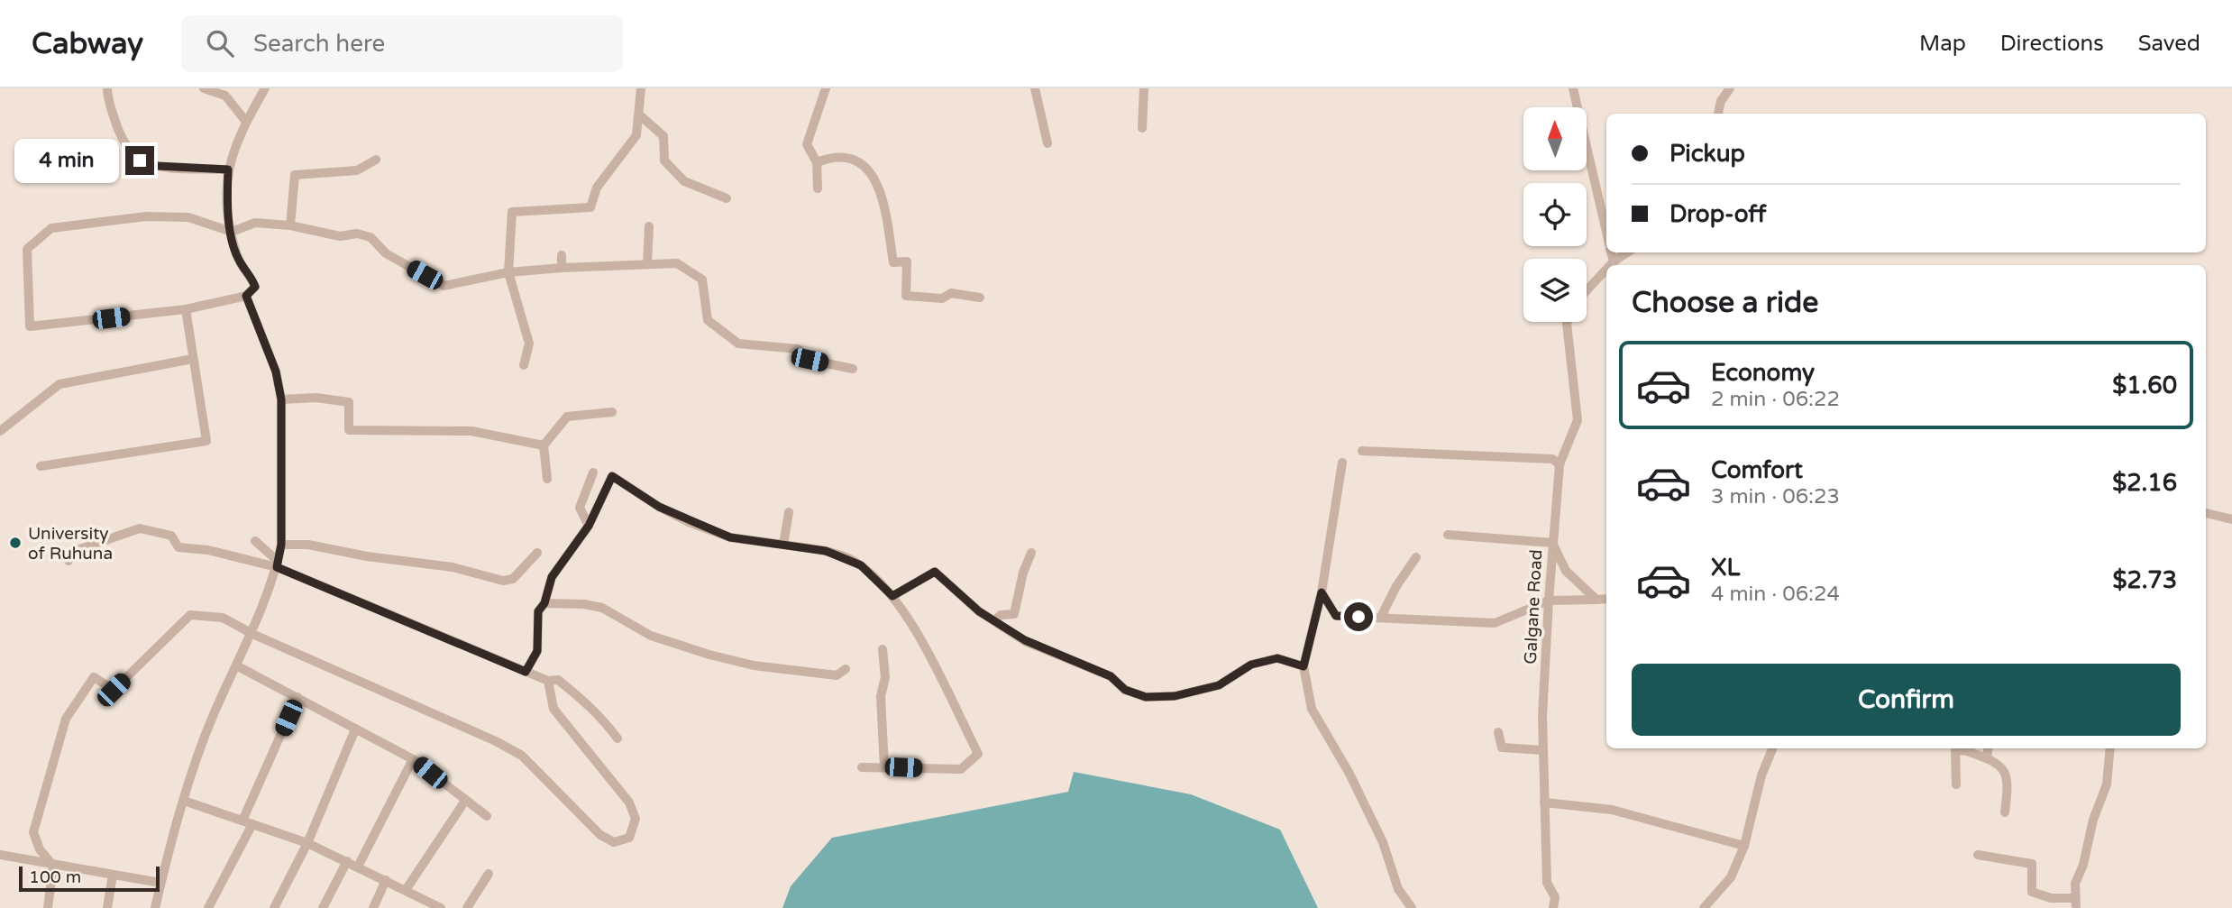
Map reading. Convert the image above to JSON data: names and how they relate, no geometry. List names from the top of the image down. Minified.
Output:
{"streets":{"street":["Galgane Road"]},"places":["University of Ruhuna"],"scale_bar":"100 m","north":"top","page":{"header":"Cabway","search":"Search here","nav":["Map","Directions","Saved"],"banner":["Pickup","Drop-off"],"bubble":"4 min","heading":"Choose a ride","list":[{"name":"Economy","note":"2 min · 06:22","value":"$1.60"},{"name":"Comfort","note":"3 min · 06:23","value":"$2.16"},{"name":"XL","note":"4 min · 06:24","value":"$2.73"}],"buttons":"Confirm","scale":"100 m"}}
